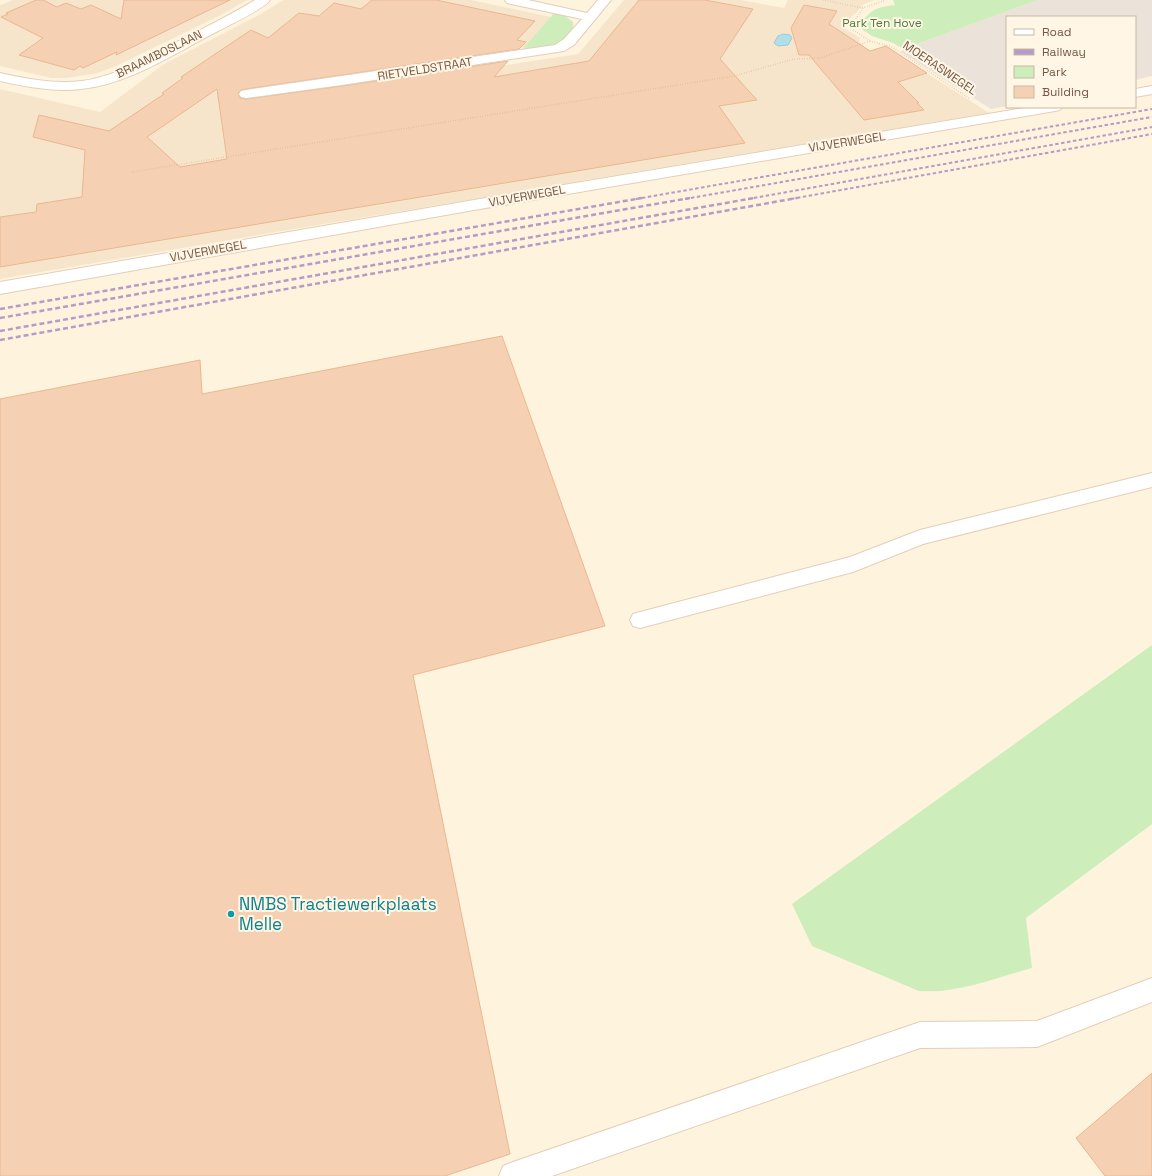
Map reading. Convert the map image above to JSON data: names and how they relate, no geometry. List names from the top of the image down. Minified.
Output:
{"streets":{"street":["BRAAMBOSLAAN","RIETVELDSTRAAT","VIJVERWEGEL"],"path":["MOERASWEGEL"]},"crossings":[["MOERASWEGEL","VIJVERWEGEL"]],"parks":["Park Ten Hove"],"places":["NMBS Tractiewerkplaats Melle"],"legend":["Road","Railway","Park","Building"]}
